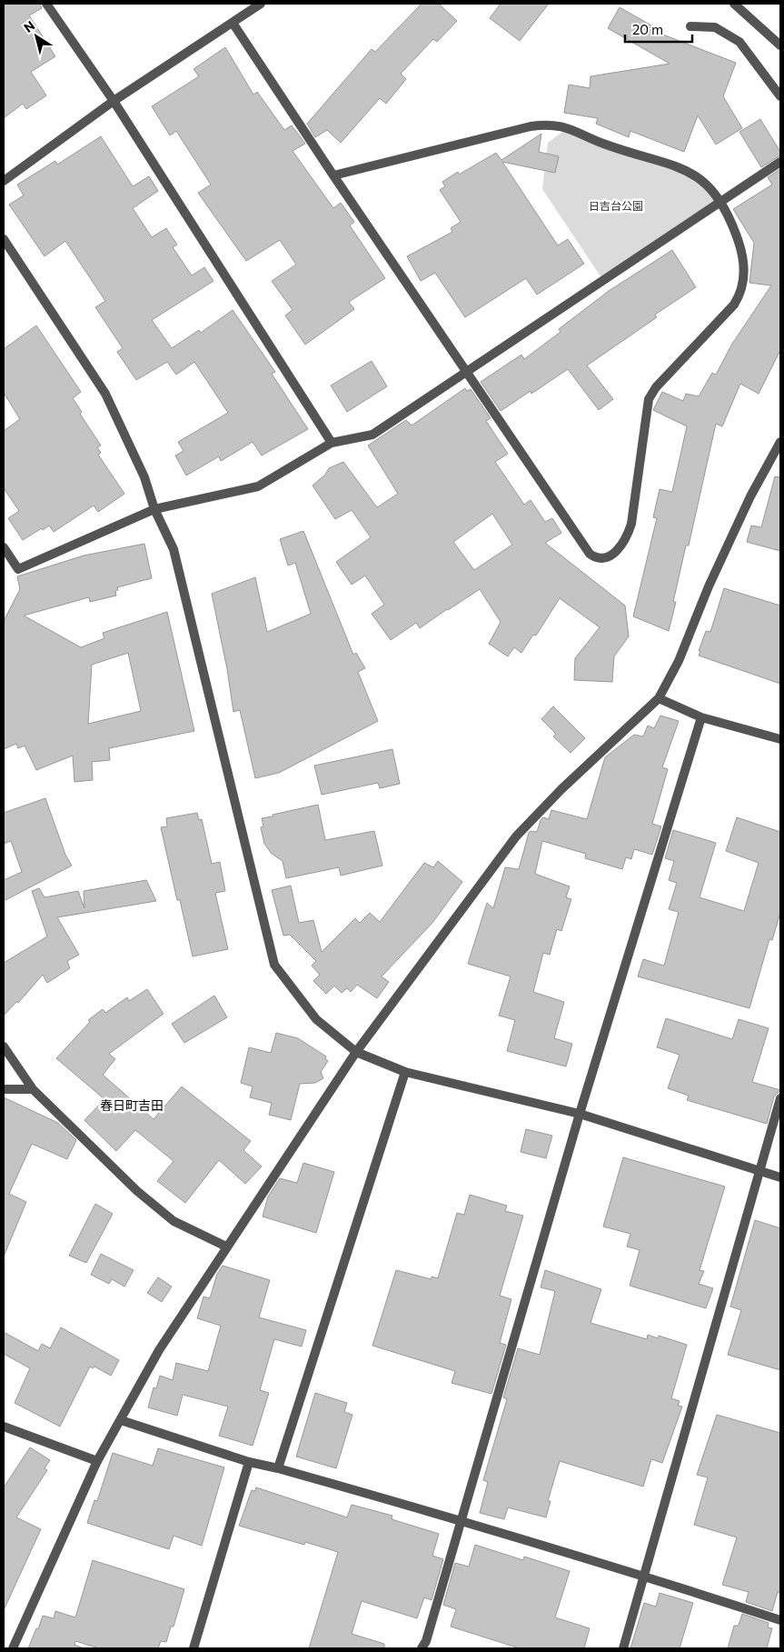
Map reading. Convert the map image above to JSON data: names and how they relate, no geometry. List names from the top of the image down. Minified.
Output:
{"districts":["春日町吉田"],"parks":["日吉台公園"],"scale_bar":"20 m","north":"top left"}
